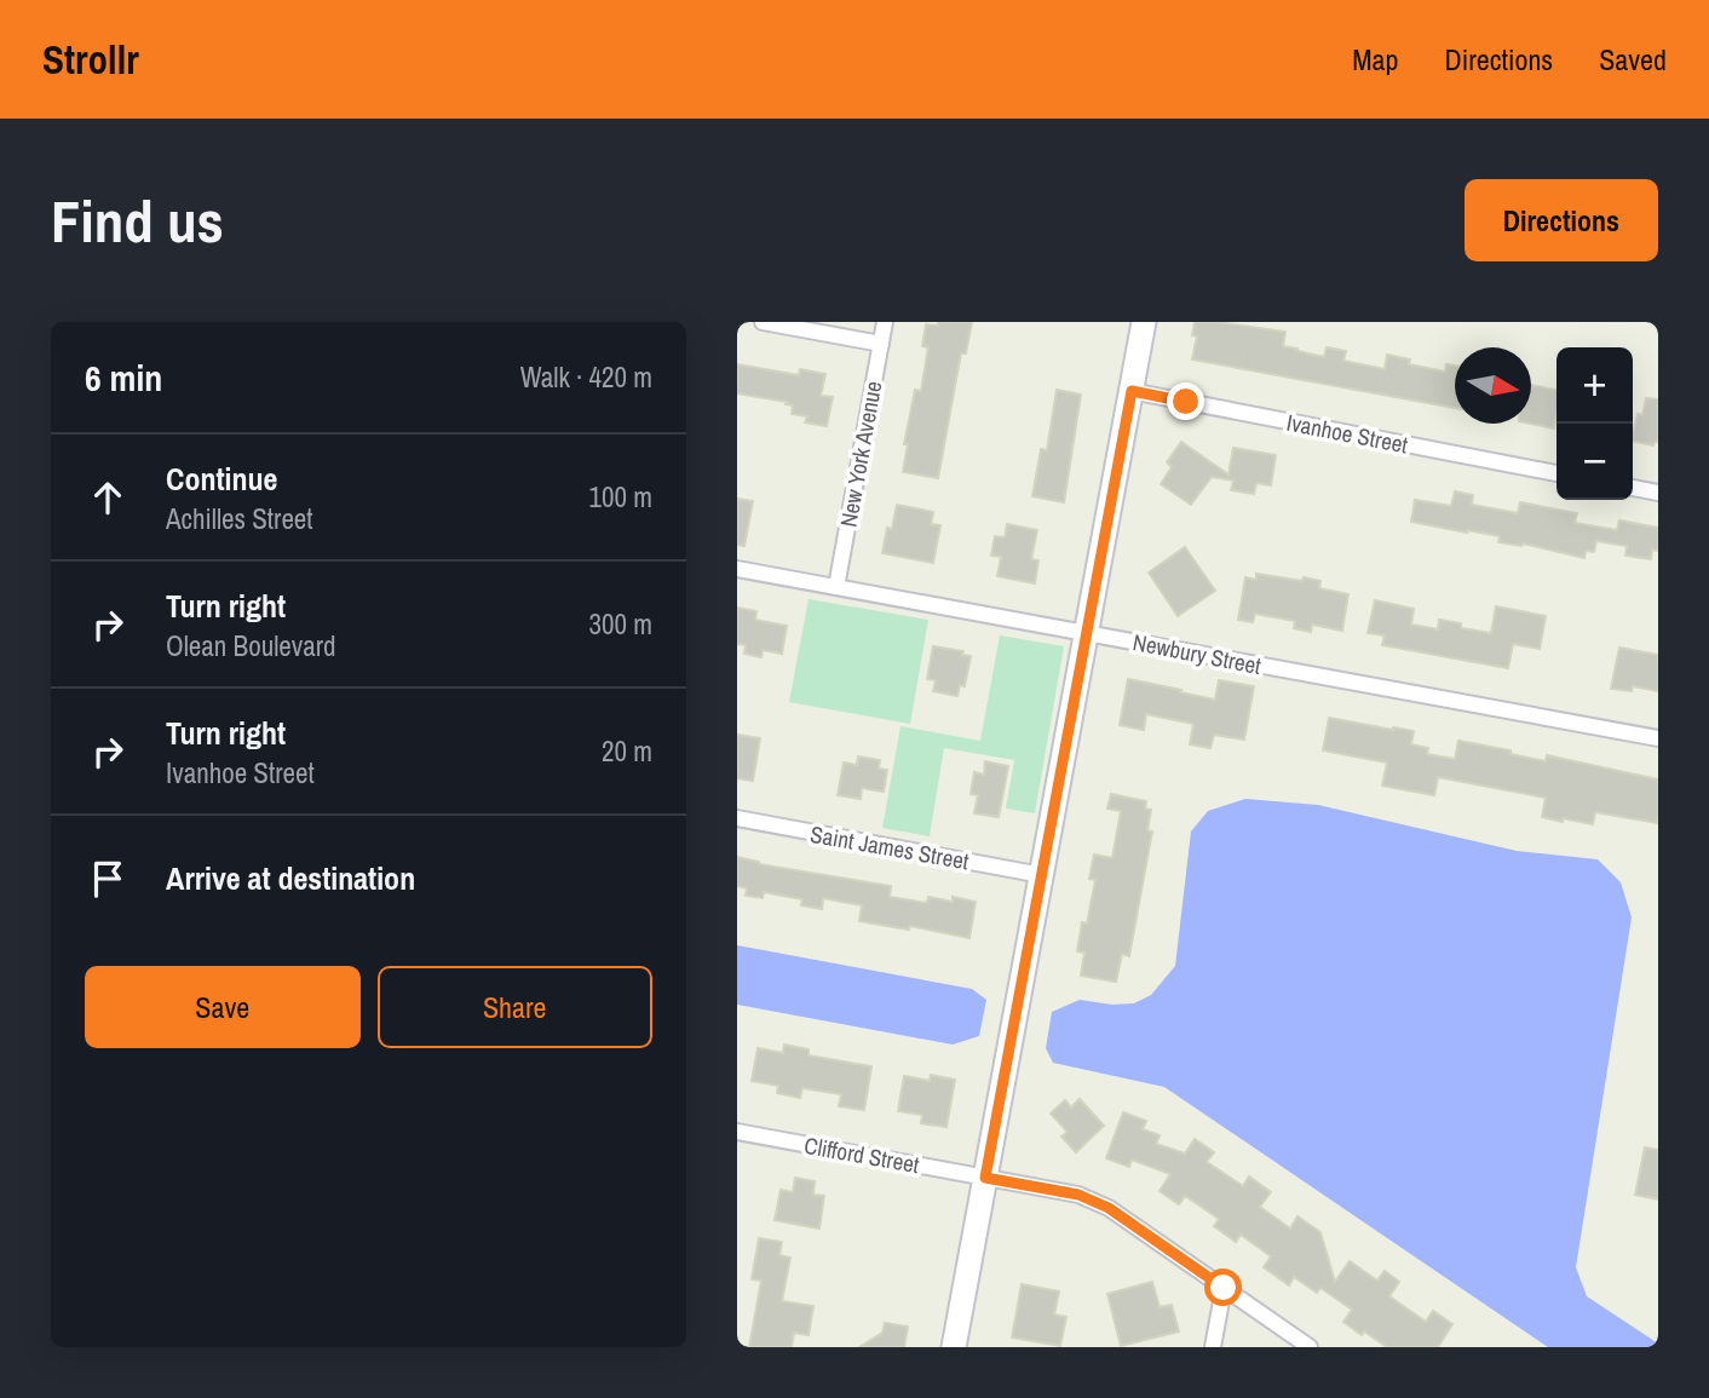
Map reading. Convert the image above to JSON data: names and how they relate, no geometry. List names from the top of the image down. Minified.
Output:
{"streets":{"street":["Ivanhoe Street","New York Avenue","Newbury Street","Saint James Street","Clifford Street"]},"crossings":[["New York Avenue","Newbury Street"]],"north":"right","page":{"header":"Strollr","nav":["Map","Directions","Saved"],"buttons":["Directions",["Save","Share"]],"title":"Find us","heading":["6 min","Walk · 420 m"],"map_buttons":["+","−"],"list":[["Continue","Achilles Street","100 m"],["Turn right","Olean Boulevard","300 m"],["Turn right","Ivanhoe Street","20 m"],"Arrive at destination"]}}
